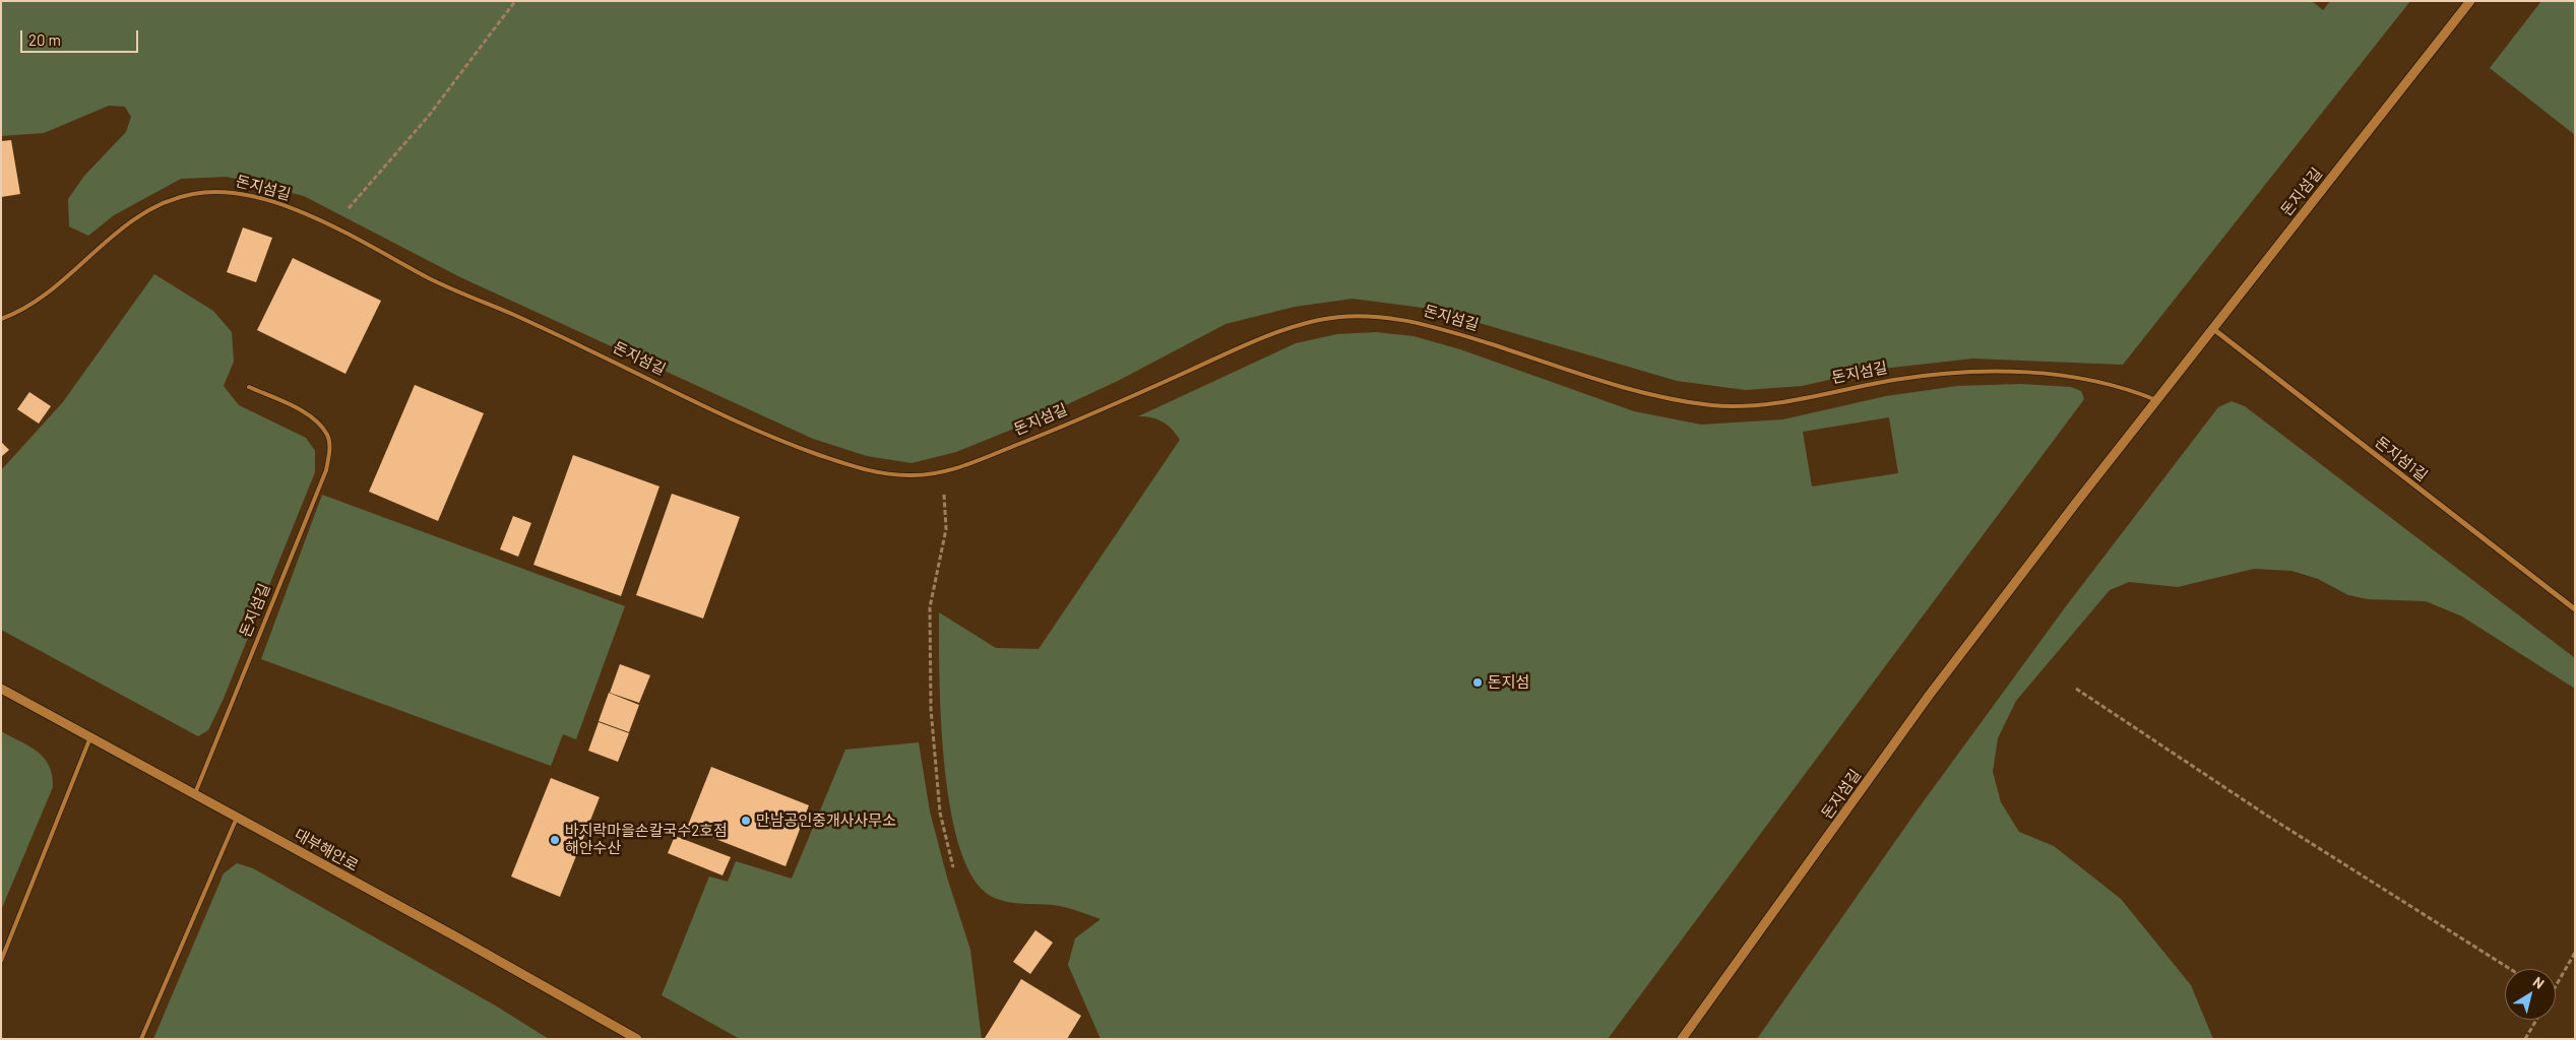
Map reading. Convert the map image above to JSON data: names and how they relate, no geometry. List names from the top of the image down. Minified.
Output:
{"streets":{"street":["돈지섬길","돈지섬1길","대부해안로"]},"crossings":[["돈지섬길","돈지섬1길"],["돈지섬길","대부해안로"]],"places":["돈지섬","만남공인중개사사무소","바지락마을손칼국수2호점 해안수산"],"scale_bar":"20 m","north":"top right"}
